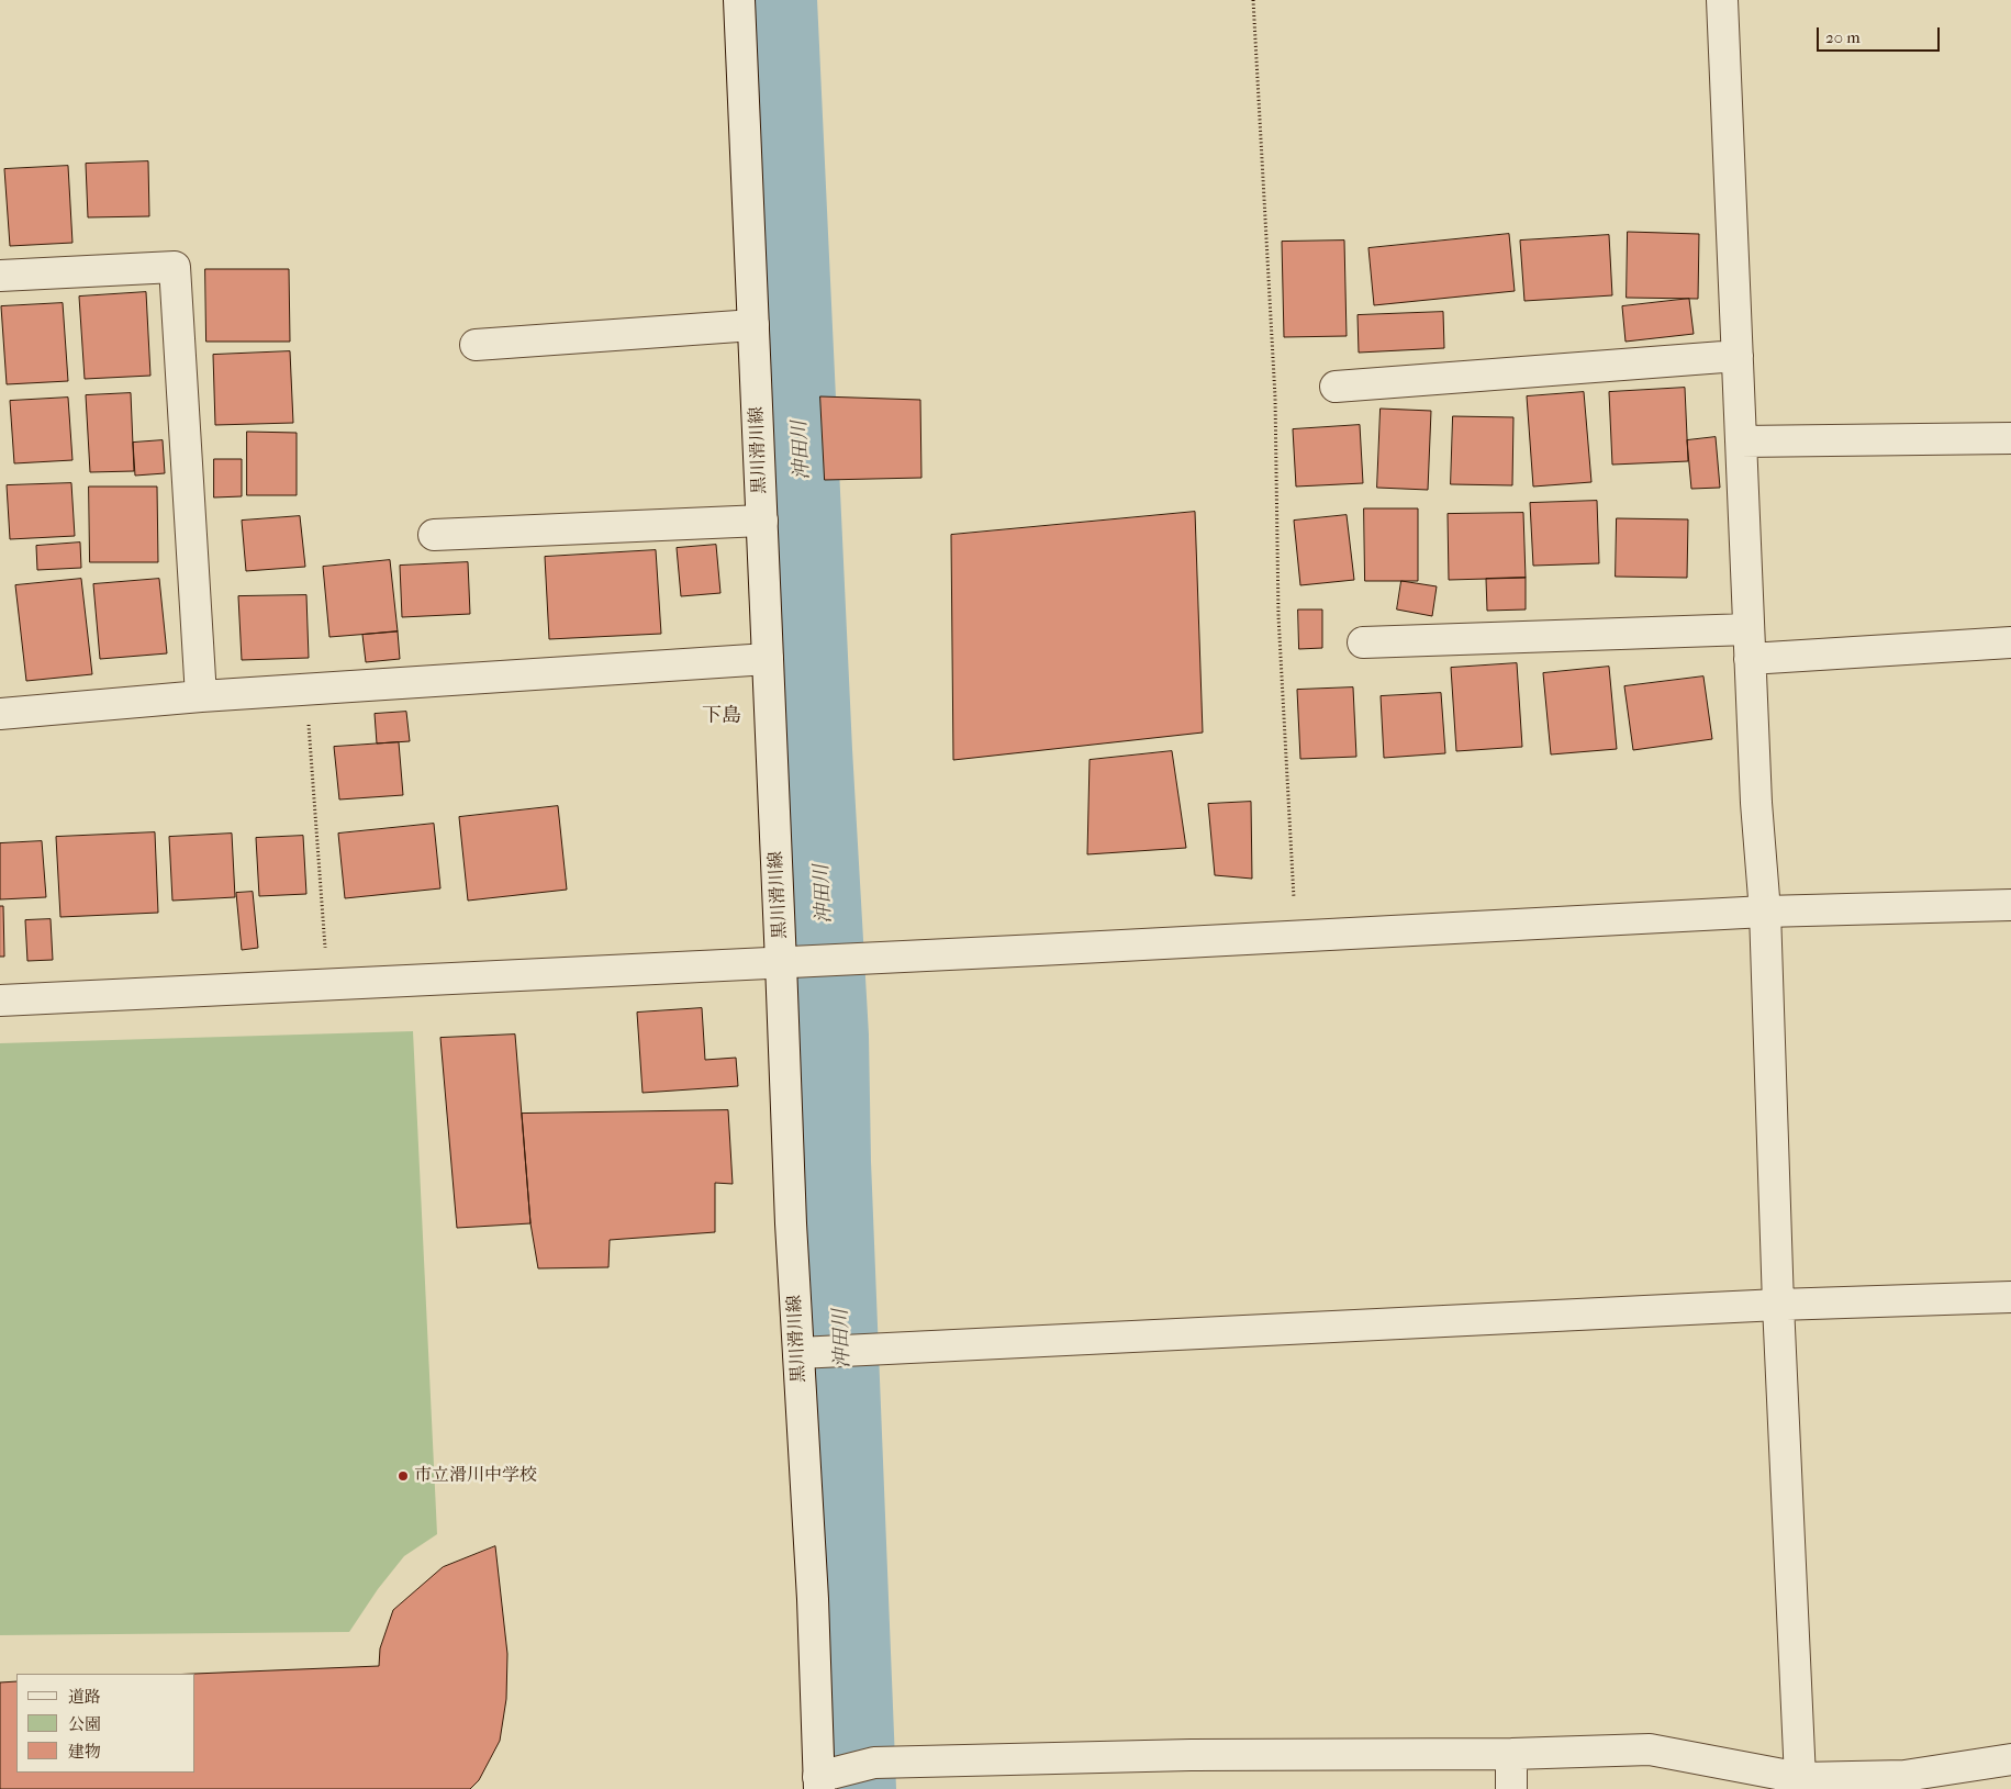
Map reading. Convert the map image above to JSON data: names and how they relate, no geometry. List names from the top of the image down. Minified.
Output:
{"streets":{"street":["黒川滑川線"]},"districts":["下島"],"water":["沖田川"],"places":["市立滑川中学校"],"legend":["道路","公園","建物"],"scale_bar":"20 m"}
